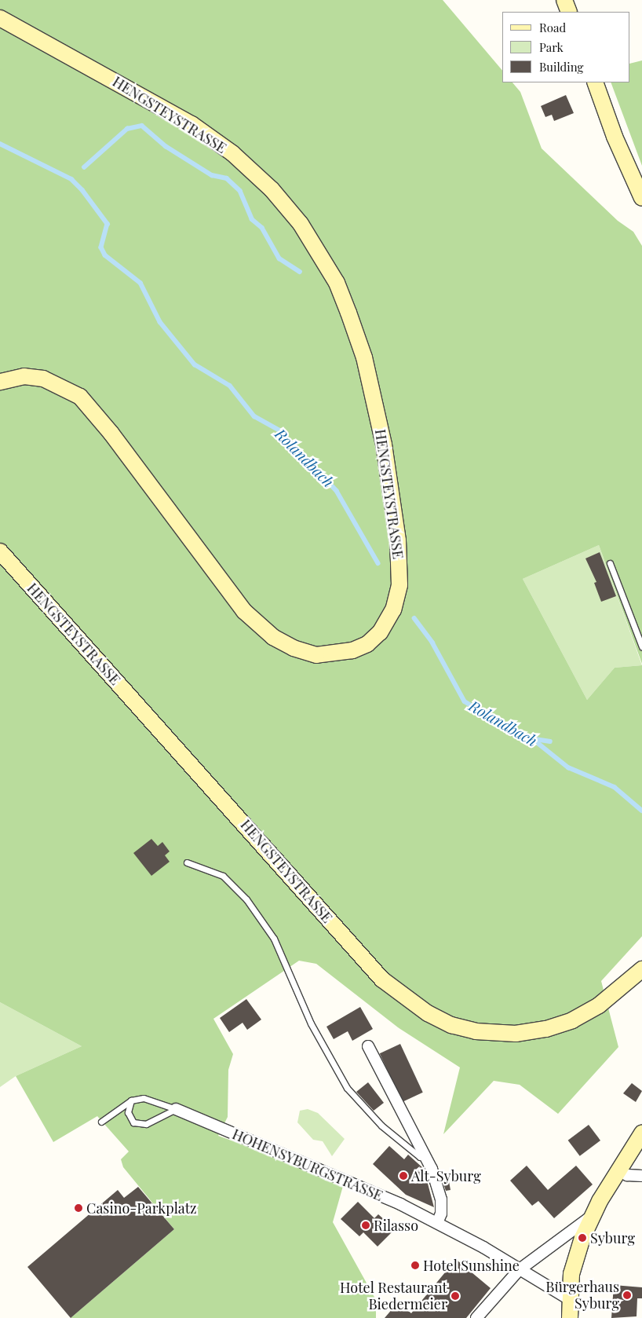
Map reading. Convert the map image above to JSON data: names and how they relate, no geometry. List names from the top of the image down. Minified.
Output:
{"streets":{"main road":["HENGSTEYSTRASSE"],"street":["HOHENSYBURGSTRASSE"]},"water":["Rolandbach"],"places":["Alt-Syburg","Casino-Parkplatz","Rilasso","Syburg","Hotel Sunshine","Bürgerhaus Syburg","Hotel Restaurant Biedermeier"],"legend":["Road","Park","Building"]}
